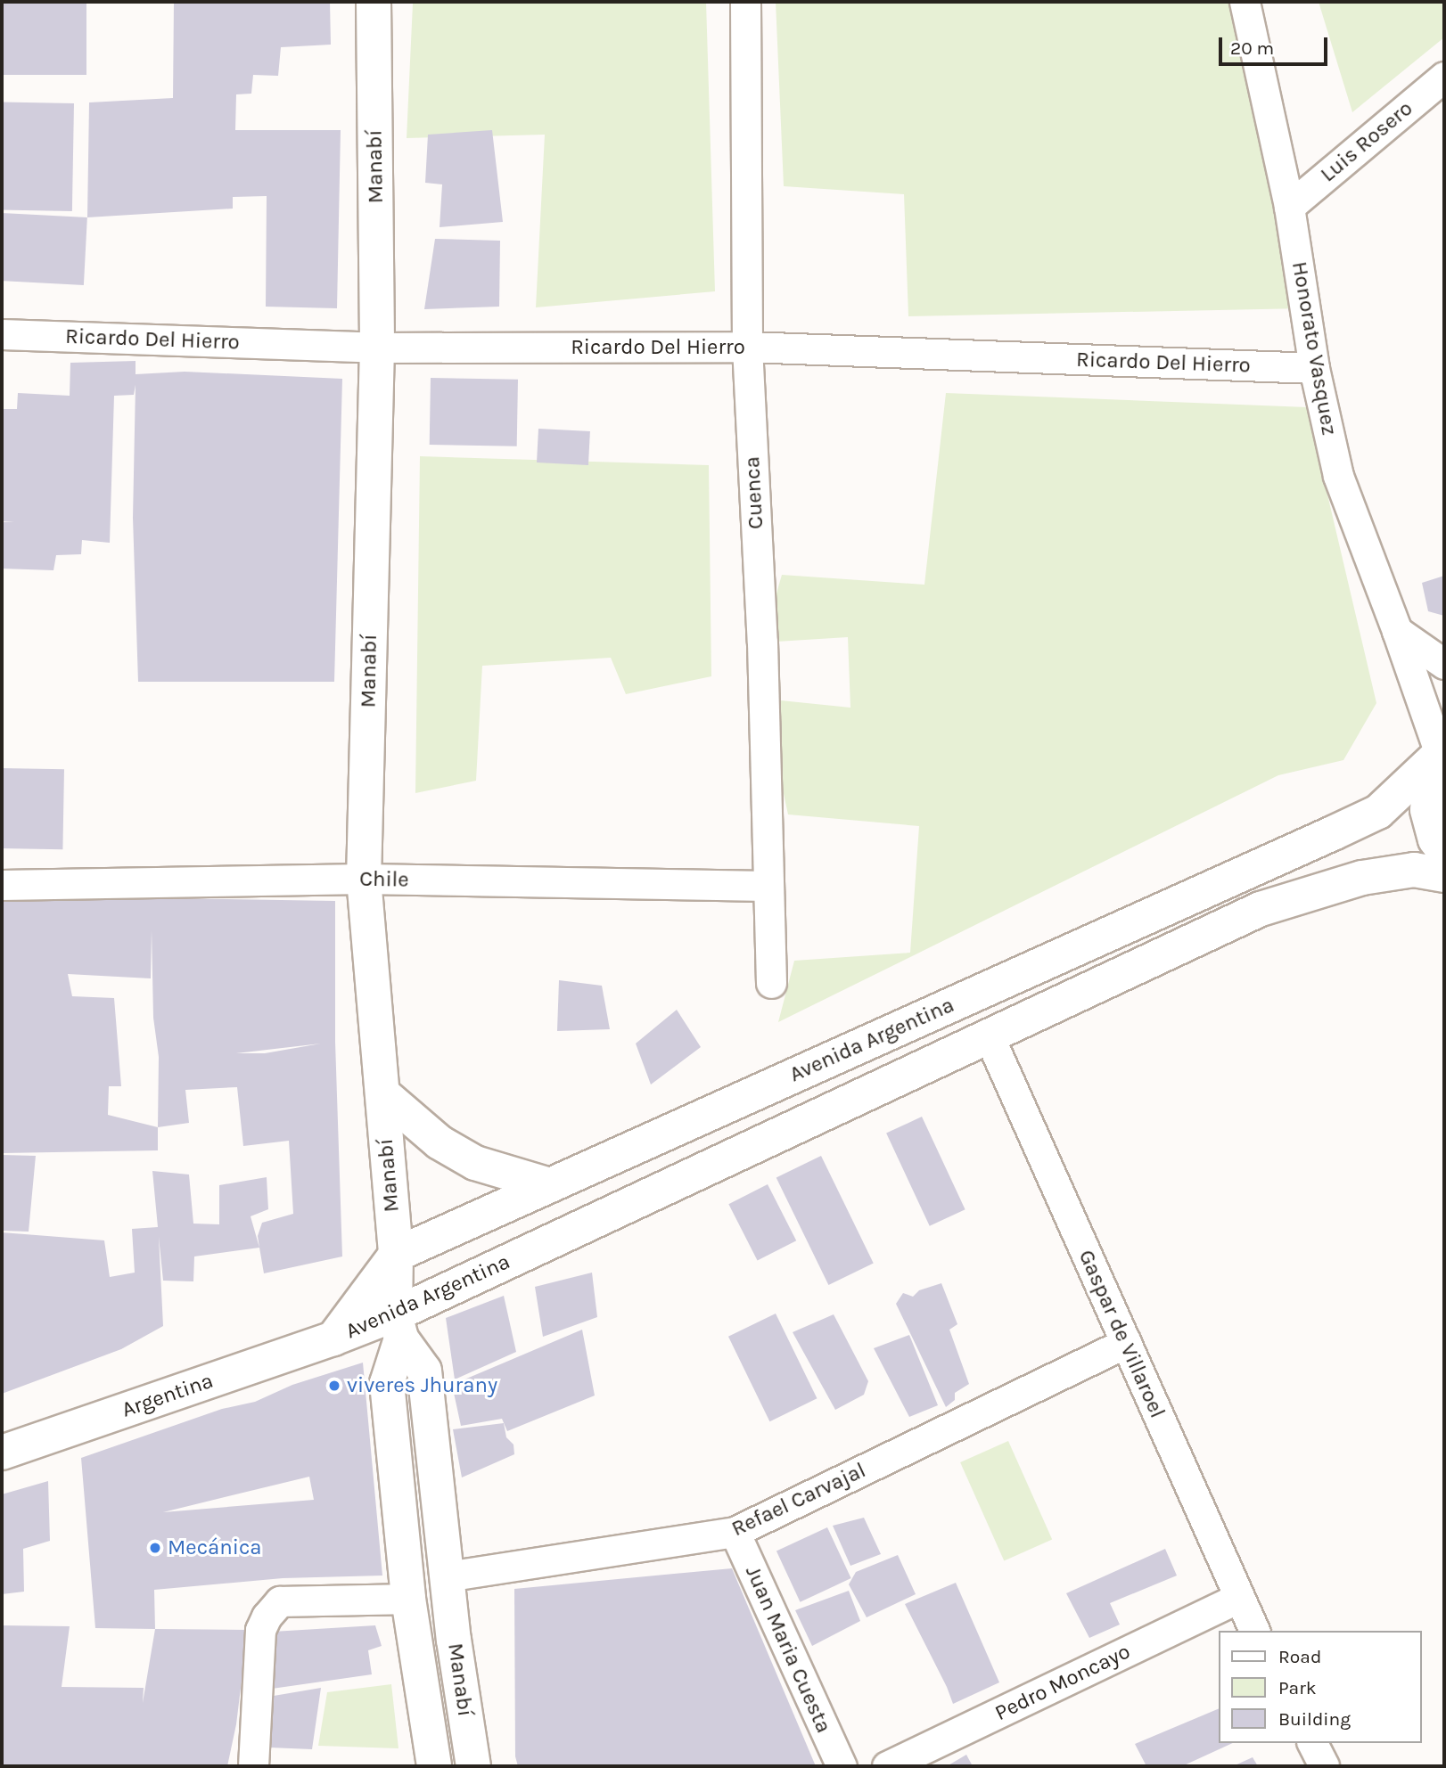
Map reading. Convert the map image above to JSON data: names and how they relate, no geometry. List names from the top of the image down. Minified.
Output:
{"streets":{"main road":["Manabí","Avenida Argentina","Argentina"],"street":["Luis Rosero","Ricardo Del Hierro","Honorato Vasquez","Cuenca","Chile","Gaspar de Villaroel","Refael Carvajal","Juan Maria Cuesta","Pedro Moncayo"]},"crossings":[["Luis Rosero","Honorato Vasquez"],["Manabí","Ricardo Del Hierro"],["Manabí","Chile"],["Manabí","Avenida Argentina"],["Manabí","Refael Carvajal"],["Ricardo Del Hierro","Honorato Vasquez"],["Ricardo Del Hierro","Cuenca"],["Honorato Vasquez","Avenida Argentina"],["Cuenca","Chile"],["Avenida Argentina","Gaspar de Villaroel"],["Avenida Argentina","Argentina"],["Gaspar de Villaroel","Refael Carvajal"],["Gaspar de Villaroel","Pedro Moncayo"],["Refael Carvajal","Juan Maria Cuesta"]],"places":["viveres Jhurany","Mecánica"],"legend":["Road","Park","Building"],"scale_bar":"20 m"}
